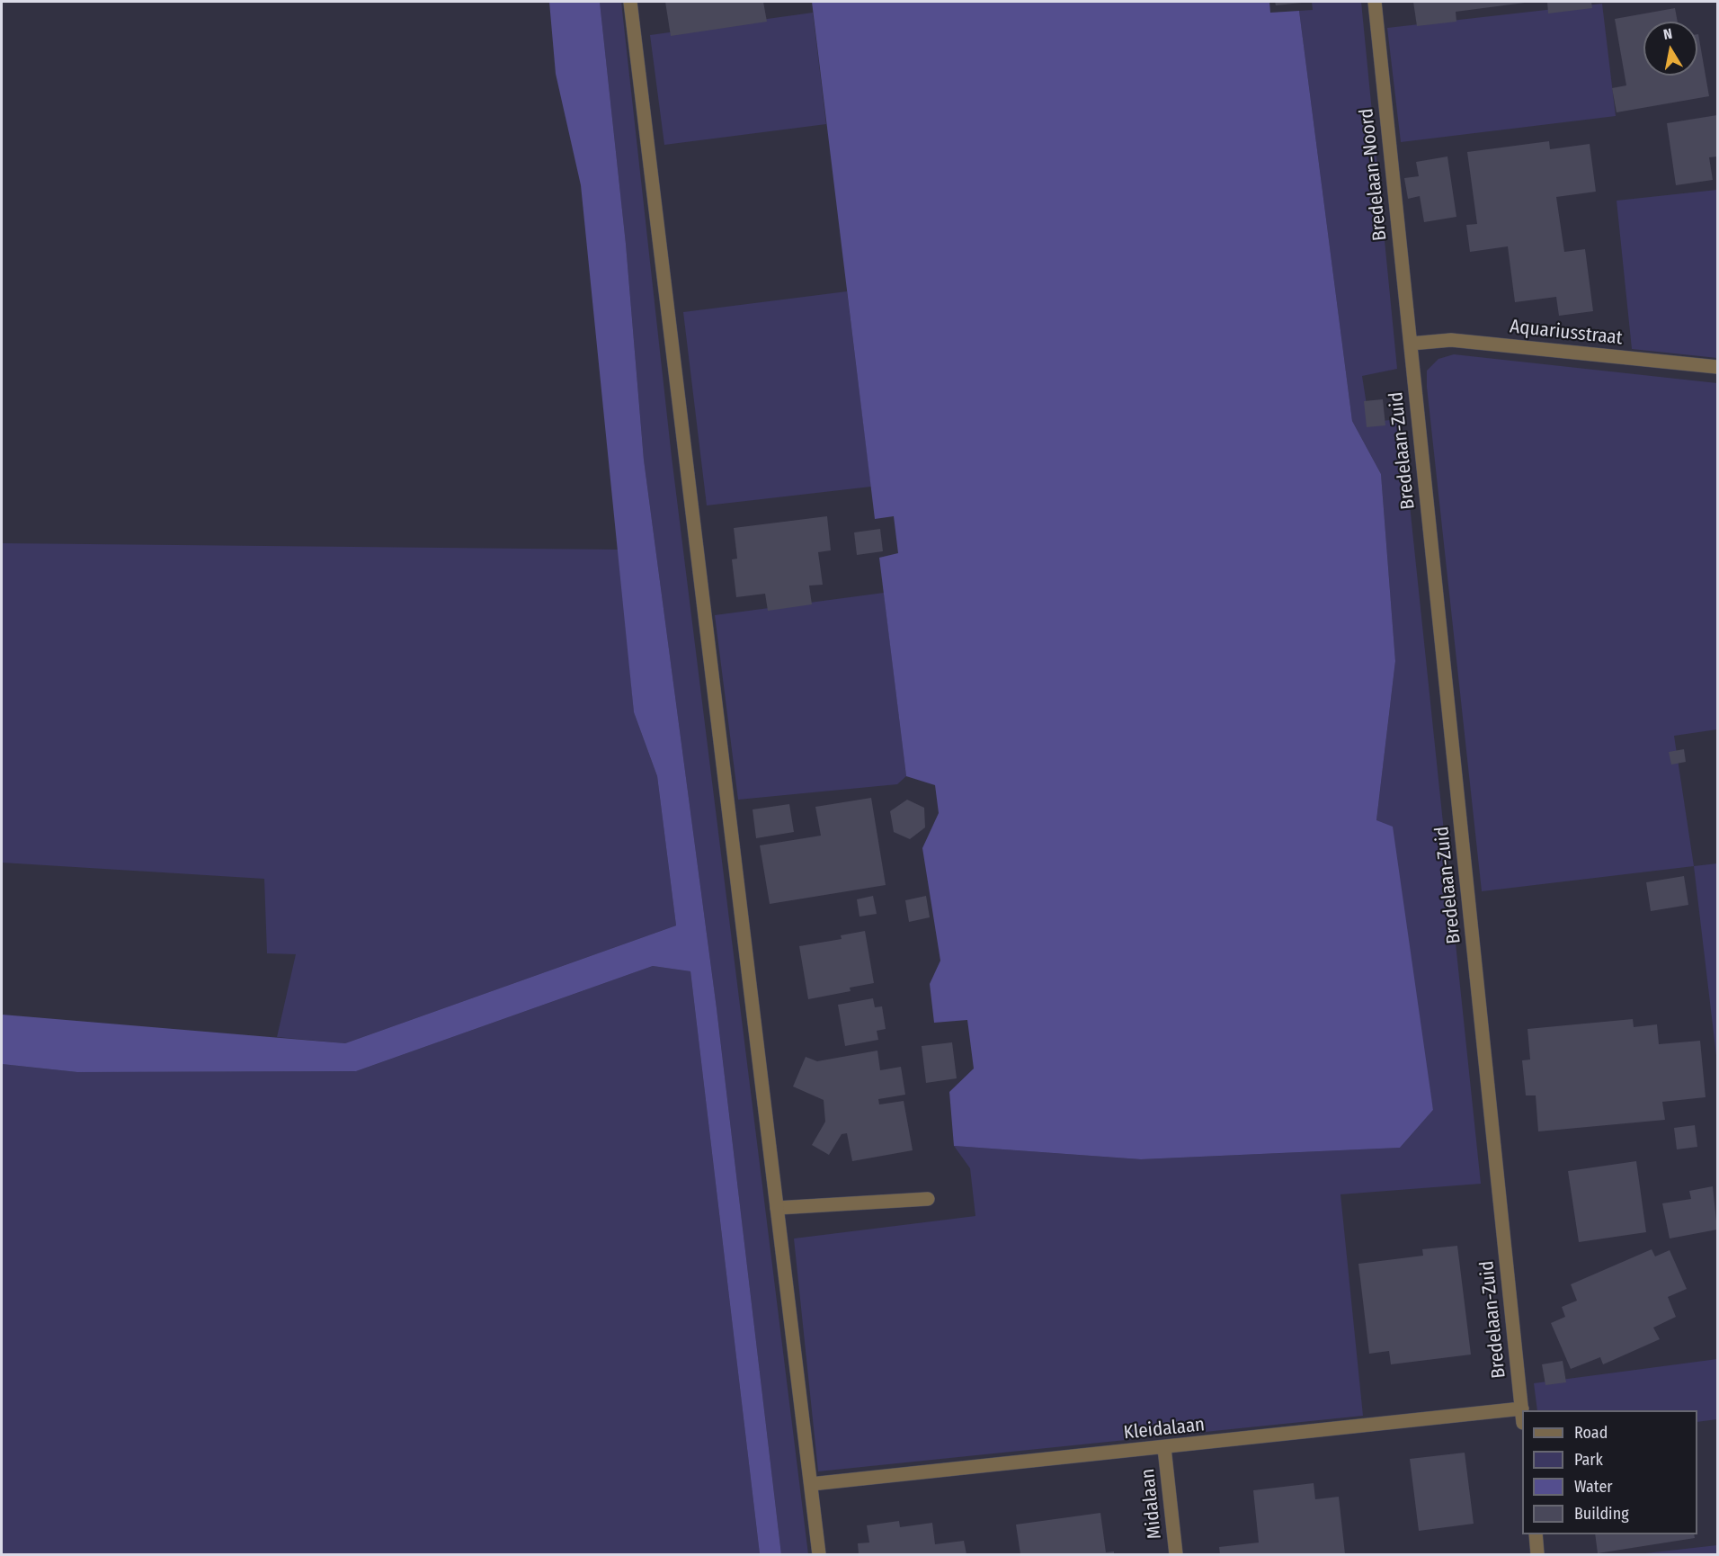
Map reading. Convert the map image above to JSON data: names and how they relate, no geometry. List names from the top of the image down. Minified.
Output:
{"streets":{"street":["Bredelaan-Noord","Aquariusstraat","Bredelaan-Zuid","Kleidalaan","Midalaan"]},"crossings":[["Bredelaan-Noord","Aquariusstraat"],["Bredelaan-Noord","Bredelaan-Zuid"],["Aquariusstraat","Bredelaan-Zuid"],["Bredelaan-Zuid","Kleidalaan"],["Kleidalaan","Midalaan"]],"legend":["Road","Park","Water","Building"],"north":"top"}
